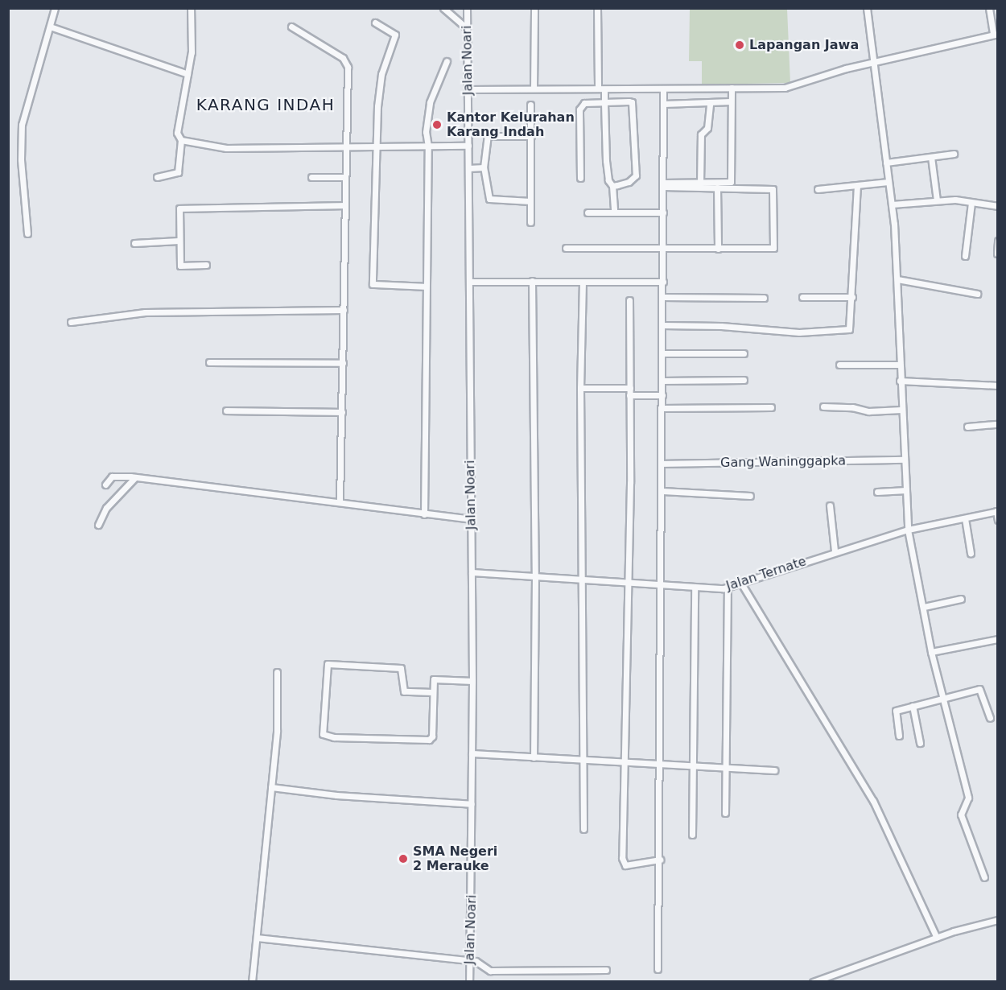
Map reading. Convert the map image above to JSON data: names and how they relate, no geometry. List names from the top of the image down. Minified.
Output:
{"streets":{"street":["Jalan Noari","Gang Waninggapka","Jalan Ternate"]},"crossings":[["Jalan Noari","Jalan Ternate"]],"districts":["KARANG INDAH"],"places":["Lapangan Jawa","Kantor Kelurahan Karang Indah","SMA Negeri 2 Merauke"]}
